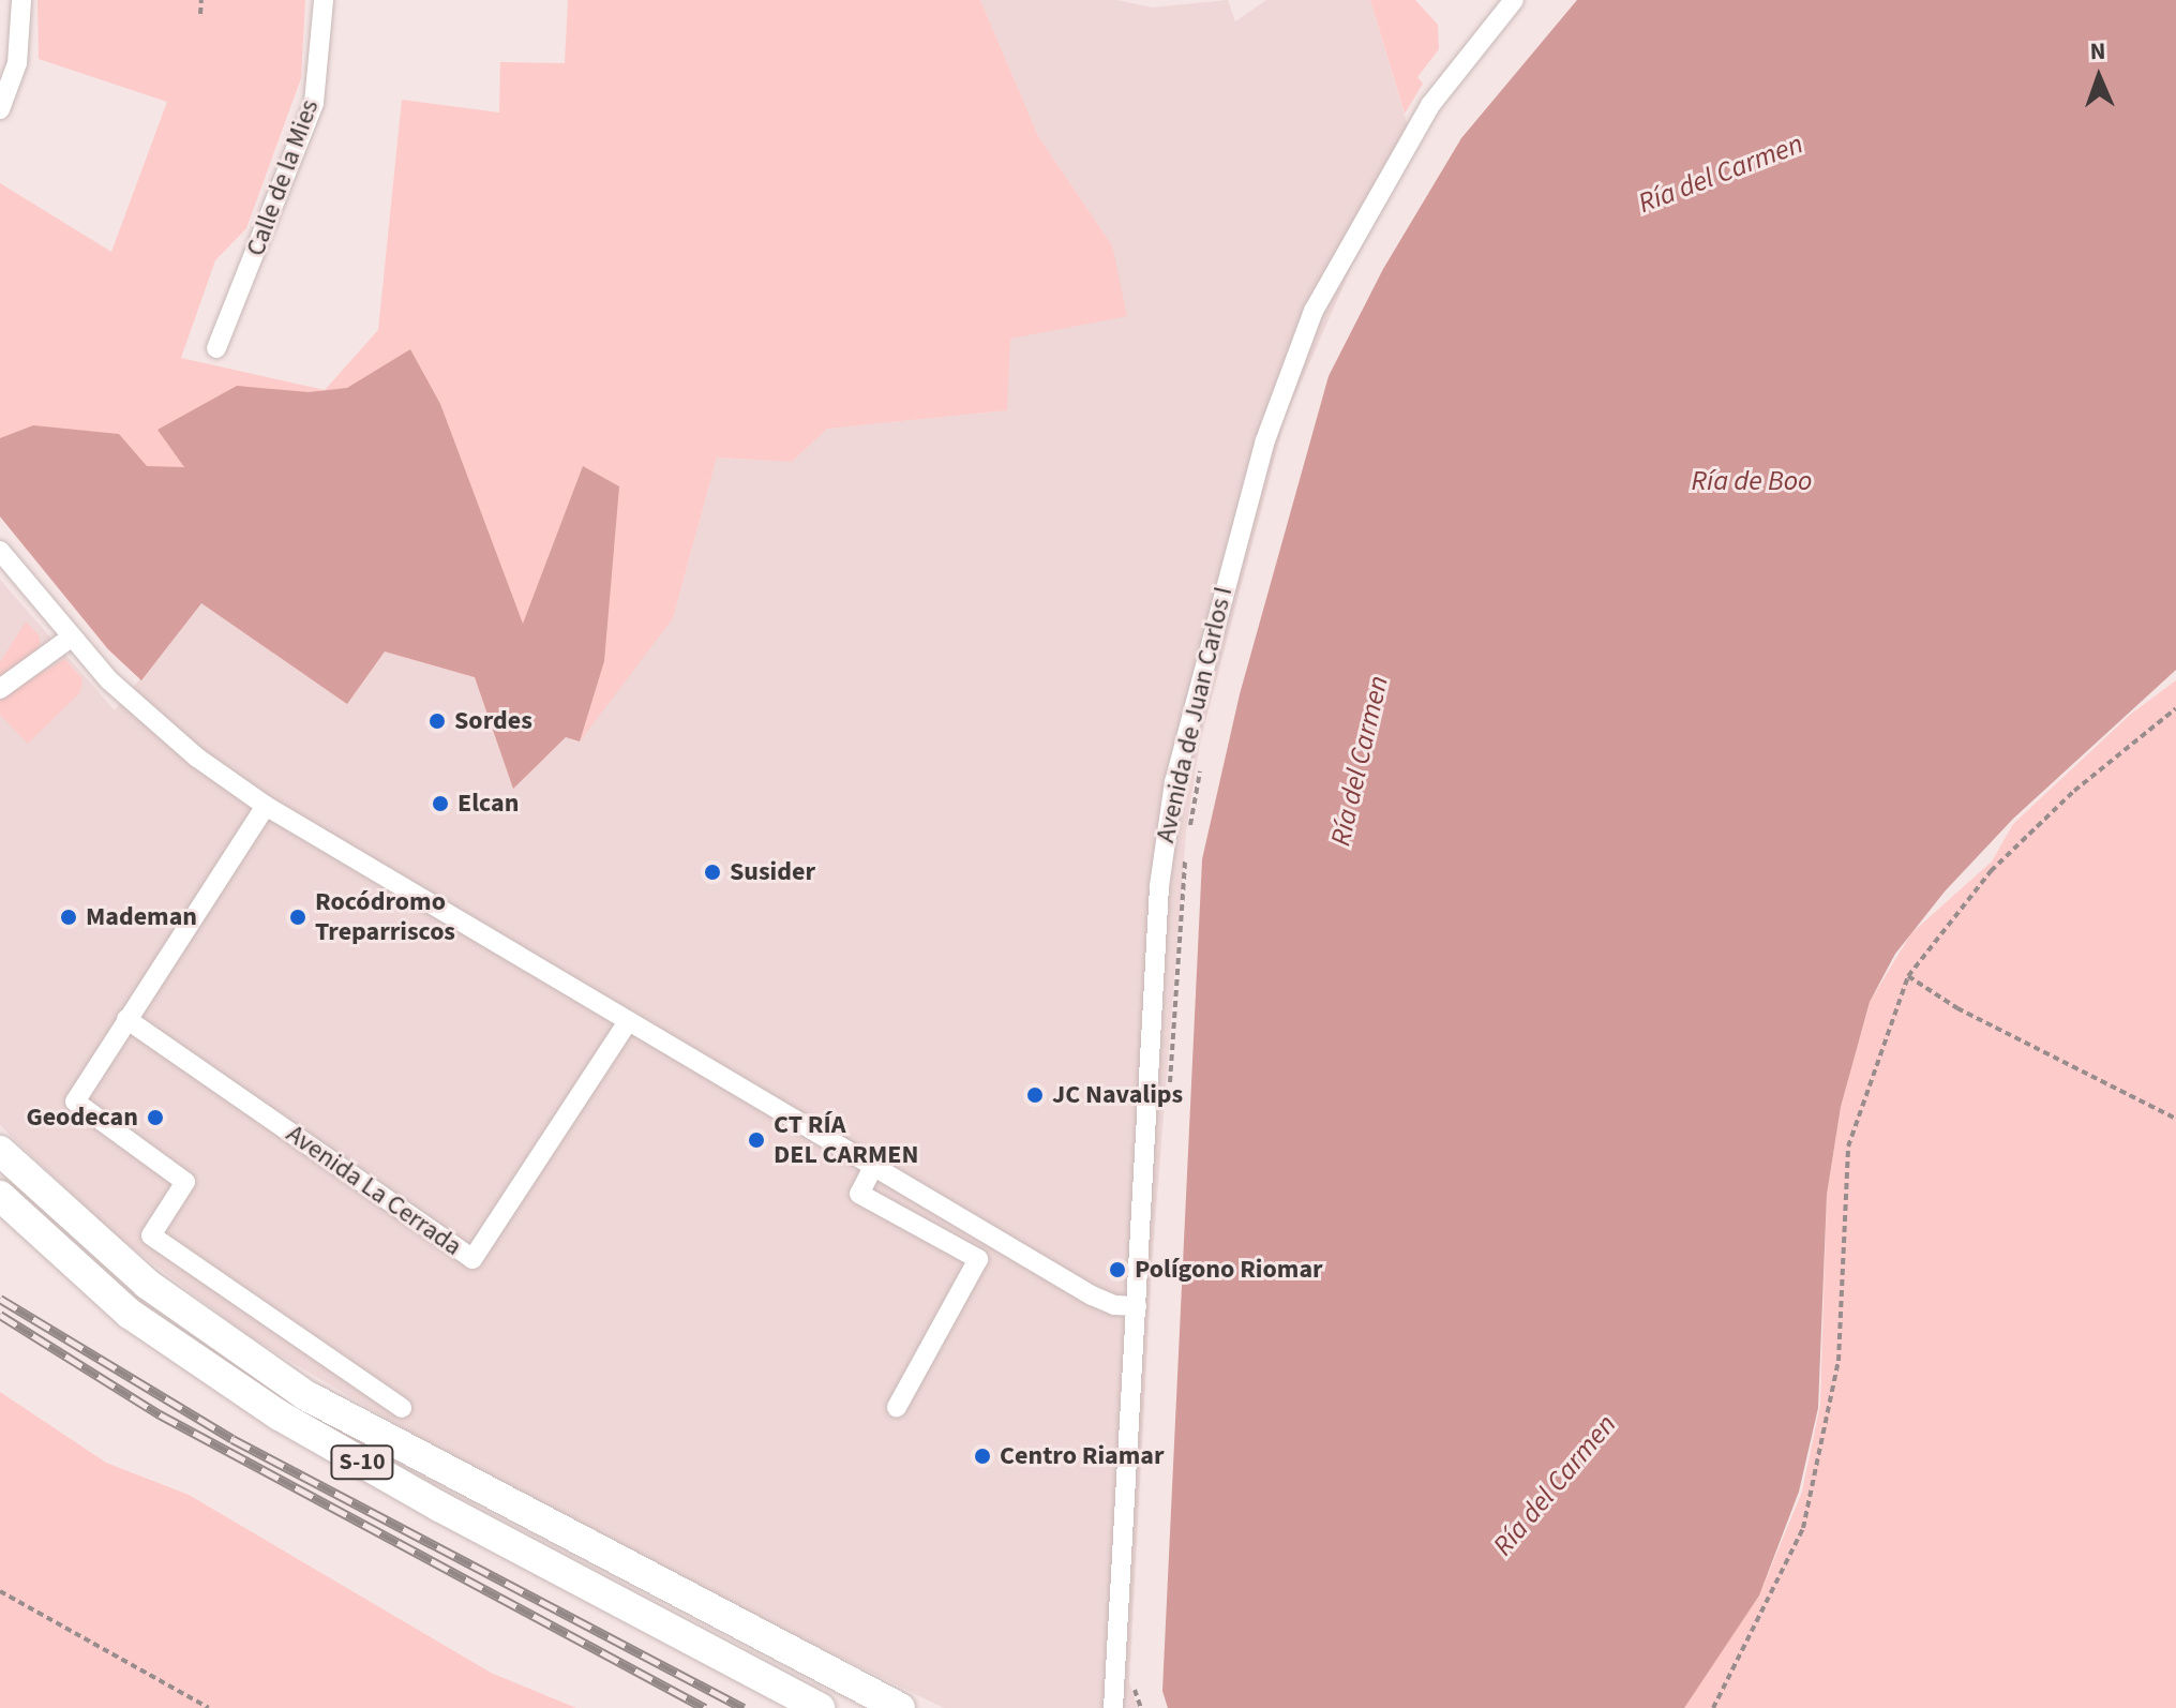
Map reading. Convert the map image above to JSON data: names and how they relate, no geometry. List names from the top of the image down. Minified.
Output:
{"streets":{"highway":["S-10"],"street":["Calle de la Mies","Avenida de Juan Carlos I","Avenida La Cerrada"]},"water":["Ría del Carmen","Ría de Boo"],"places":["Sordes","Elcan","Susider","Mademan","Rocódromo Treparriscos","JC Navalips","Geodecan","CT RÍA DEL CARMEN","Polígono Riomar","Centro Riamar"],"north":"top"}
